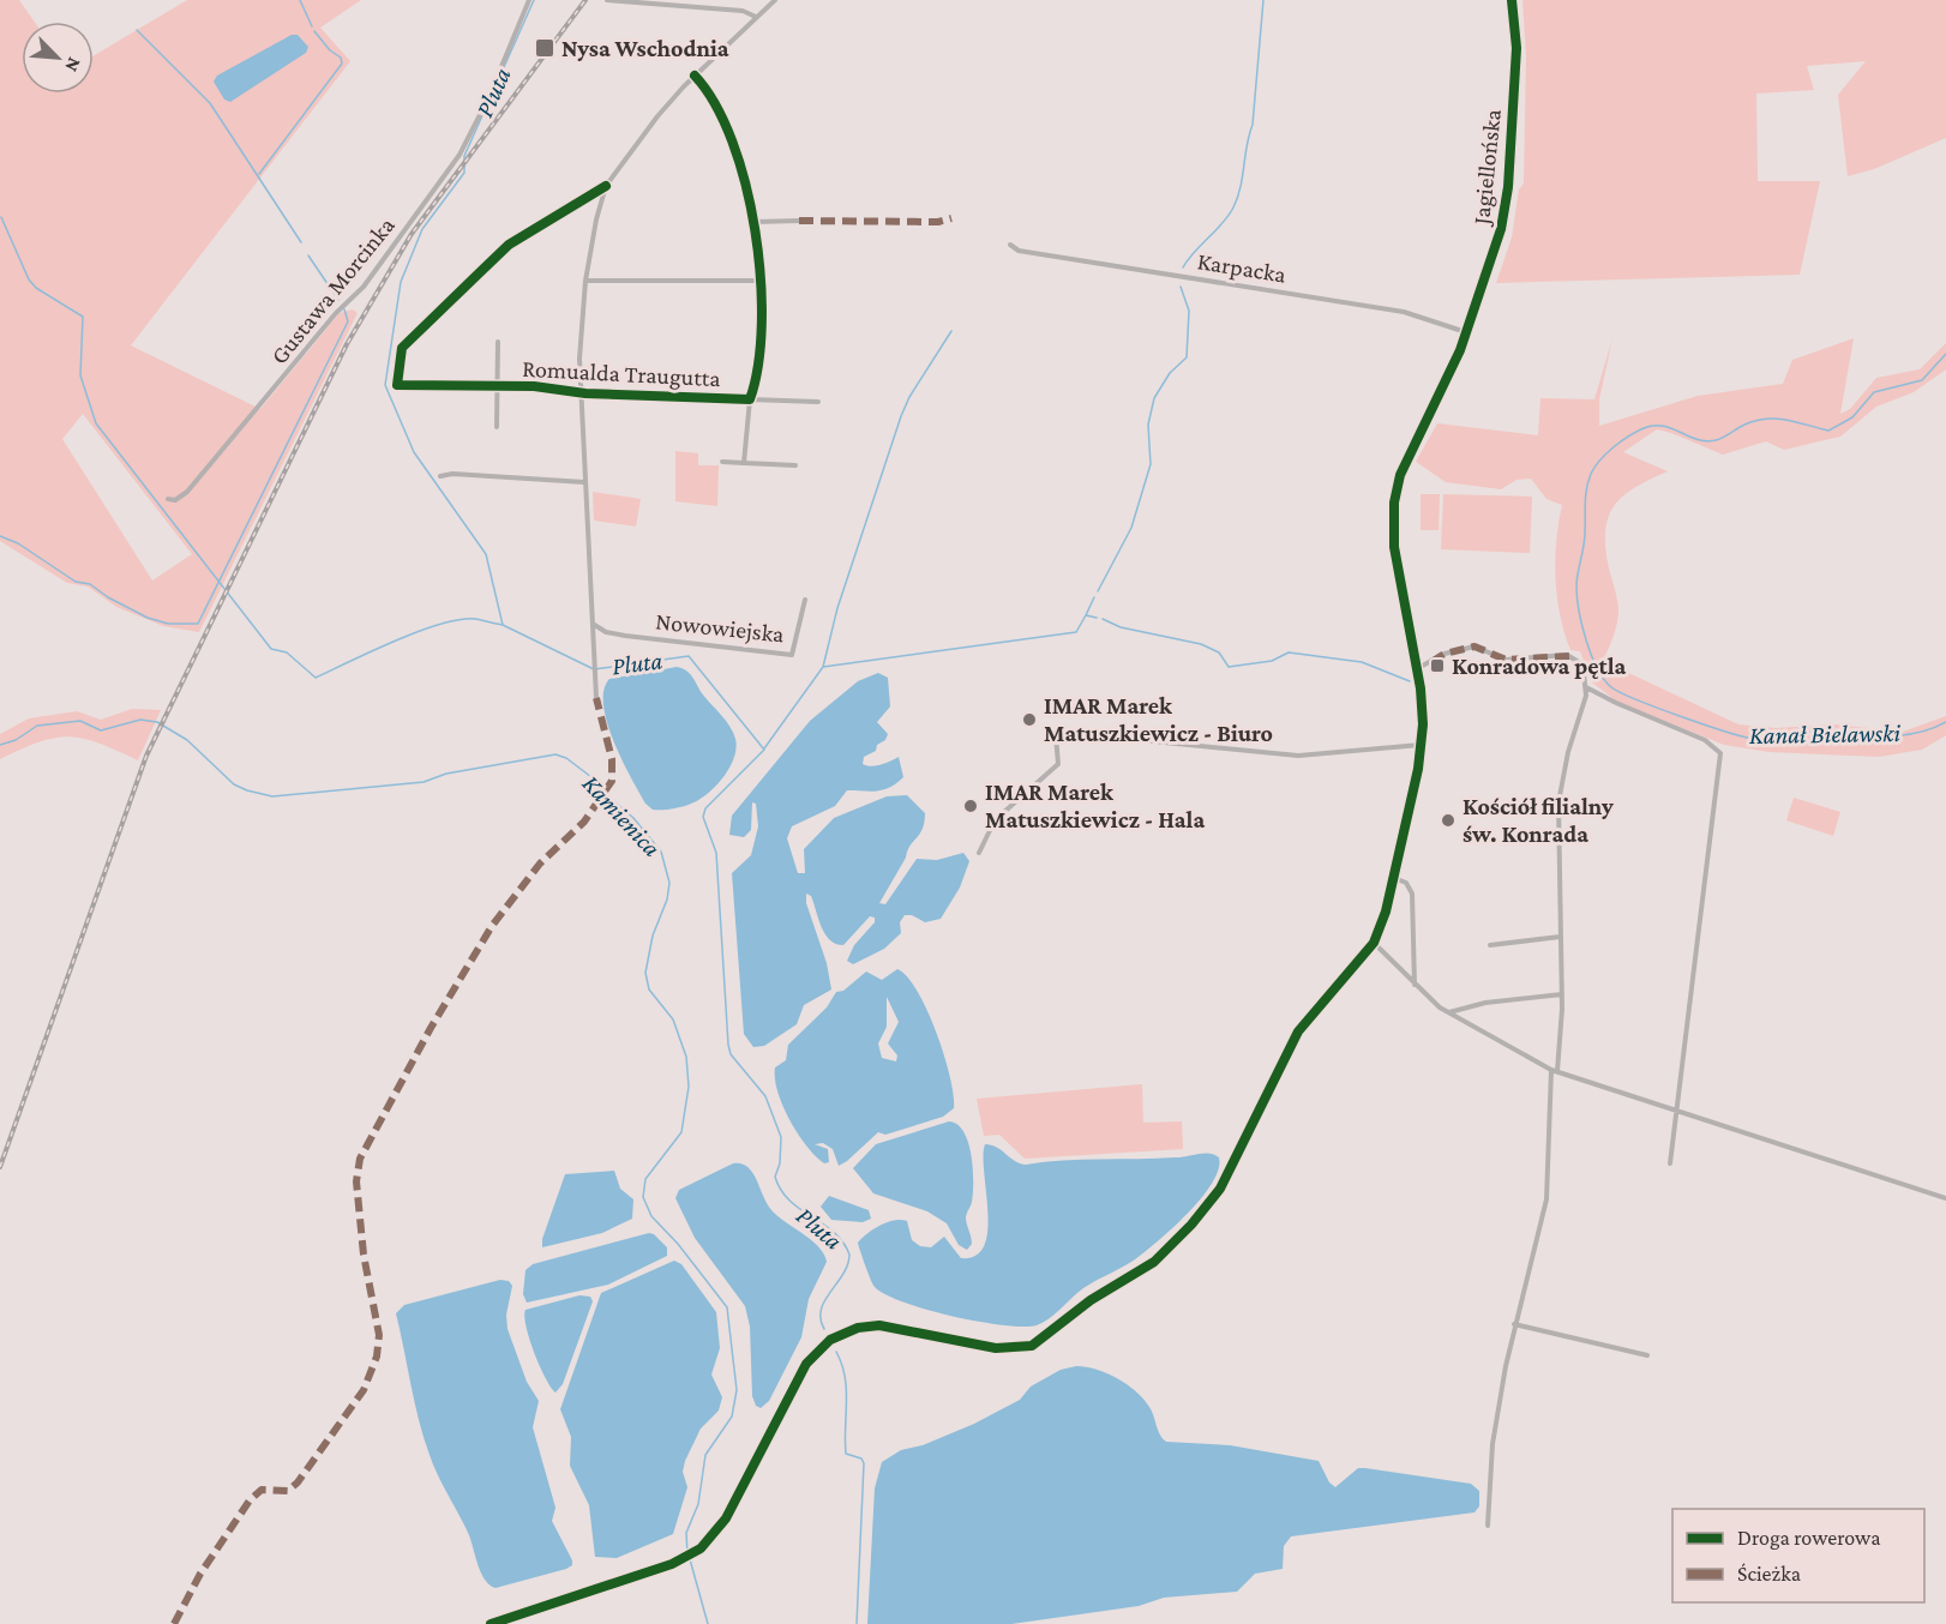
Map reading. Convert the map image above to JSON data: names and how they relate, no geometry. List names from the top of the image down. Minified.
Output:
{"streets":{"street":["Jagiellońska","Karpacka","Gustawa Morcinka","Romualda Traugutta","Nowowiejska"]},"crossings":[["Jagiellońska","Karpacka"]],"water":["Pluta","Kanał Bielawski","Kamienica"],"places":{"transit":["Nysa Wschodnia","Konradowa pętla"],"other":["IMAR Marek Matuszkiewicz - Biuro","IMAR Marek Matuszkiewicz - Hala","Kościół filialny św. Konrada"]},"legend":["Droga rowerowa","Ścieżka"],"north":"bottom right"}
